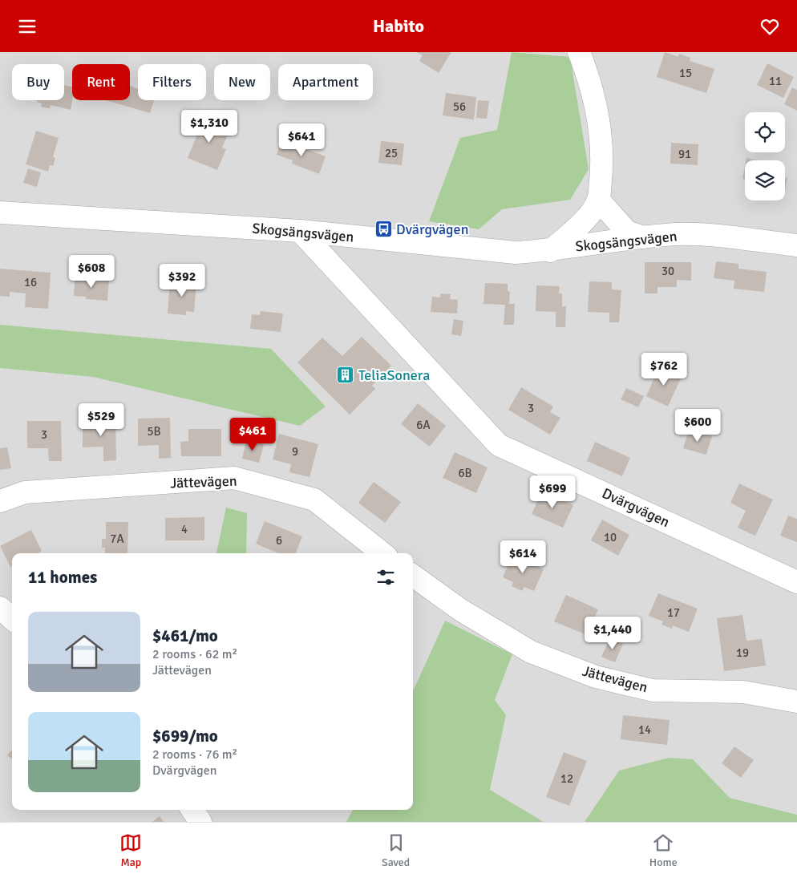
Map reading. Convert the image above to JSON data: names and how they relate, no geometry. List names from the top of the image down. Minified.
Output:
{"streets":{"street":["Skogsängsvägen","Jättevägen","Dvärgvägen"]},"crossings":[["Skogsängsvägen","Dvärgvägen"]],"places":{"bus stop":["Dvärgvägen"],"building":["TeliaSonera"]},"house_numbers":["15","11","56","25","91","30","16","3","6A","5B","3","9","6B","4","10","7A","6","17","19","14","12"],"page":{"header":"Habito","chip":["Buy","Rent","Filters","New","Apartment"],"price":["$1,310","$641","$608","$392","$762","$529","$600","$461","$699","$614","$1,440"],"heading":"11 homes","list":[{"name":"$461/mo","note":"2 rooms · 62 m² · Jättevägen"},{"name":"$699/mo","note":"2 rooms · 76 m² · Dvärgvägen"}],"tabs":["Map","Saved","Home"]}}
